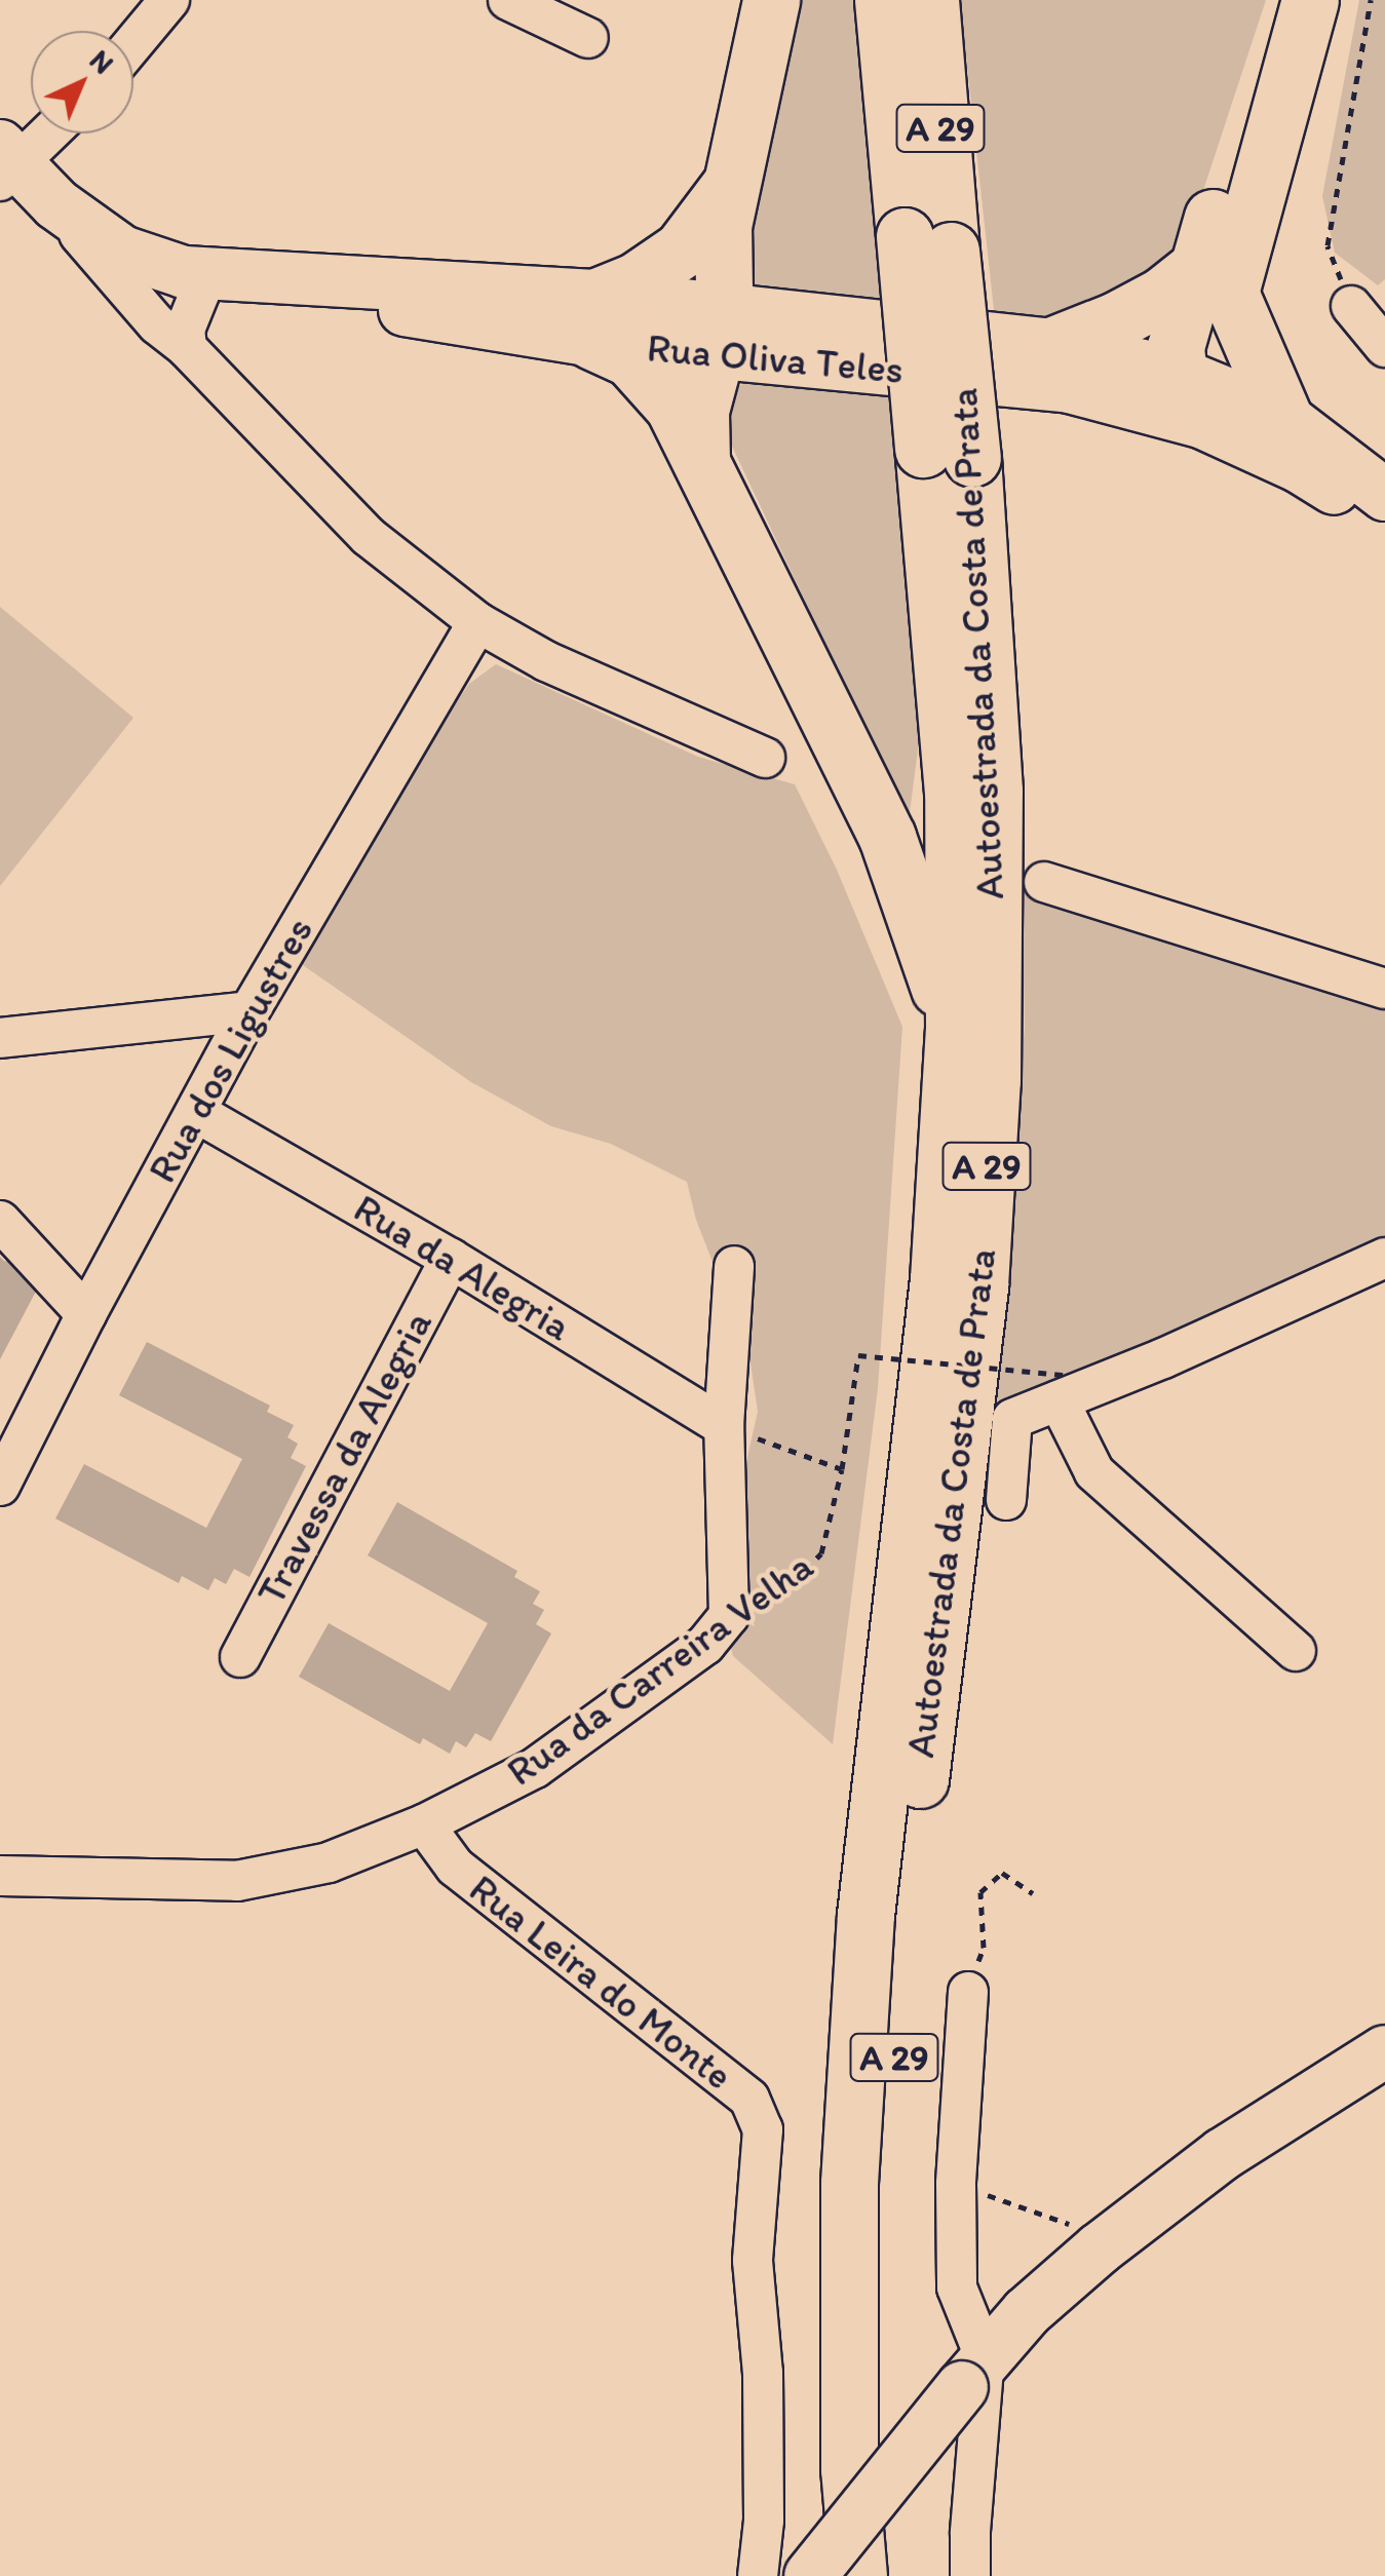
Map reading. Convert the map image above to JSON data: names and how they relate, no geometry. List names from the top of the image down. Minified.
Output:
{"streets":{"highway":["A 29","Autoestrada da Costa de Prata"],"main road":["Rua Oliva Teles"],"street":["Rua dos Ligustres","Rua da Alegria","Travessa da Alegria","Rua da Carreira Velha","Rua Leira do Monte"]},"crossings":[["Rua Oliva Teles","Rua dos Ligustres"],["Rua dos Ligustres","Rua da Alegria"],["Rua da Alegria","Travessa da Alegria"],["Rua da Carreira Velha","Rua Leira do Monte"]],"north":"top right"}
